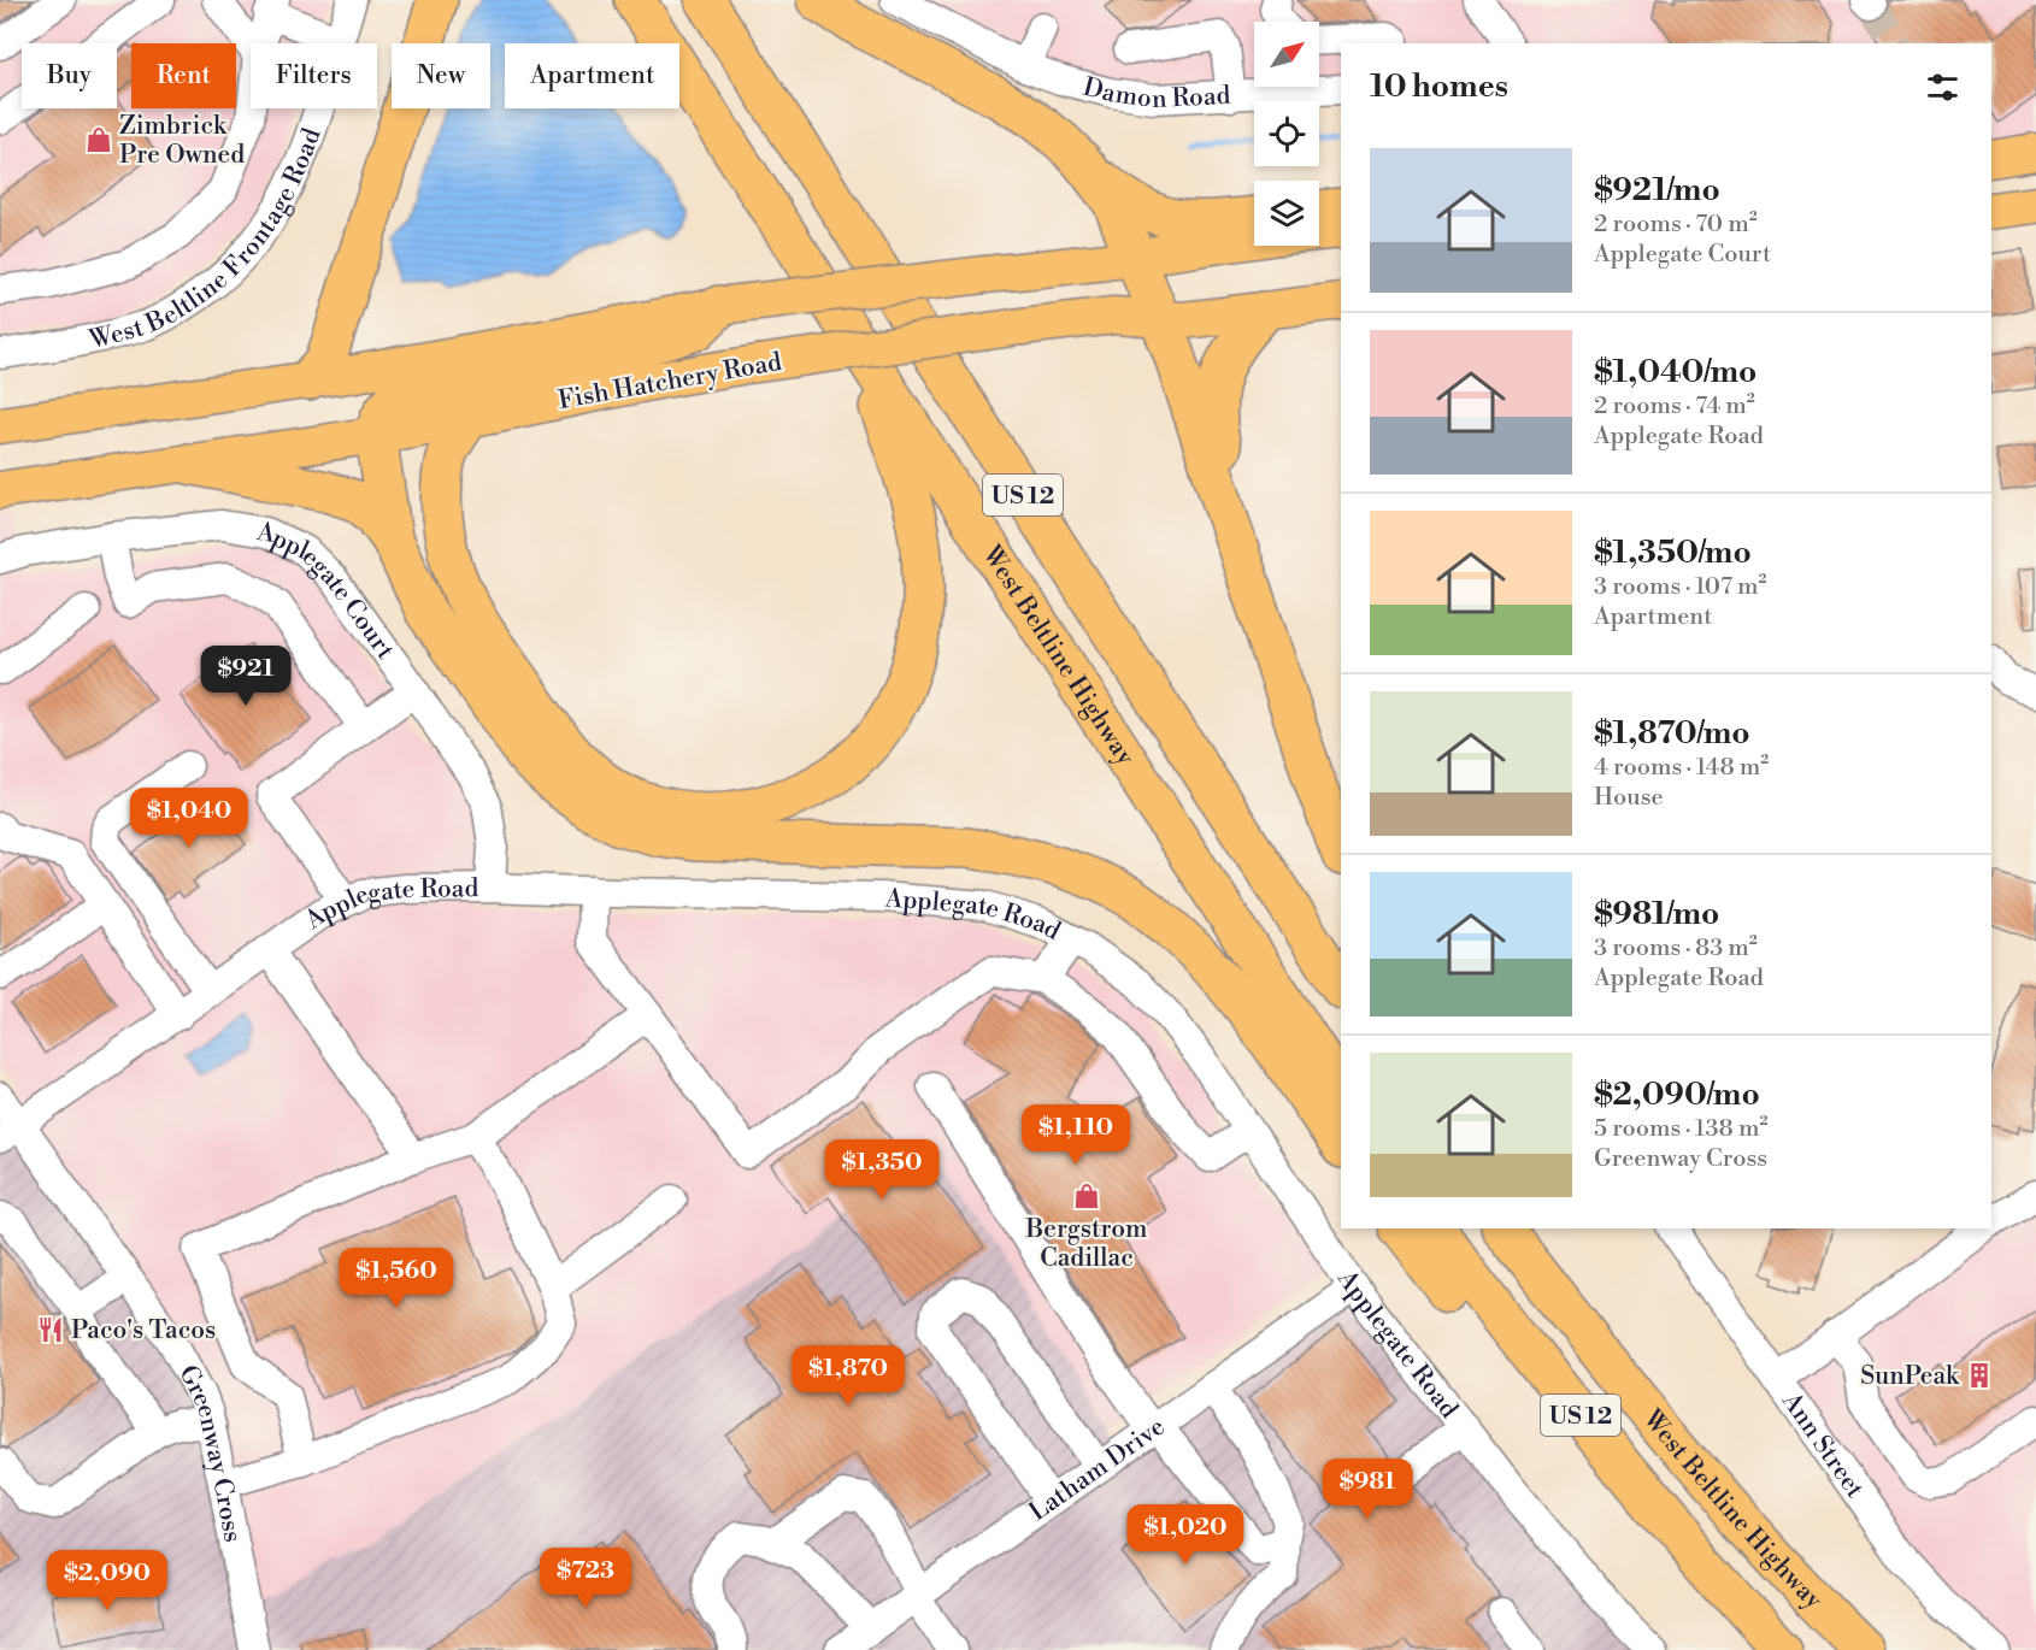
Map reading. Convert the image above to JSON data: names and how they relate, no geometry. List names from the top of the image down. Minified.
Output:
{"streets":{"highway":["US 12","West Beltline Highway"],"main road":["Fish Hatchery Road"],"street":["Damon Road","West Beltline Frontage Road","Applegate Court","Applegate Road","Ann Street","Greenway Cross","Latham Drive"]},"crossings":[["Applegate Court","Applegate Road"],["Applegate Road","Greenway Cross"],["Applegate Road","Latham Drive"]],"places":{"shop":["Zimbrick Pre Owned","Bergstrom Cadillac"],"restaurant":["Paco's Tacos"],"building":["SunPeak"]},"north":"top right","page":{"chip":["Buy","Rent","Filters","New","Apartment"],"heading":"10 homes","list":[{"name":"$921/mo","note":"2 rooms · 70 m² · Applegate Court"},{"name":"$1,040/mo","note":"2 rooms · 74 m² · Applegate Road"},{"name":"$1,350/mo","note":"3 rooms · 107 m² · Apartment"},{"name":"$1,870/mo","note":"4 rooms · 148 m² · House"},{"name":"$981/mo","note":"3 rooms · 83 m² · Applegate Road"},{"name":"$2,090/mo","note":"5 rooms · 138 m² · Greenway Cross"}],"price":["$921","$1,040","$1,110","$1,350","$1,560","$1,870","$981","$1,020","$723","$2,090"]}}
